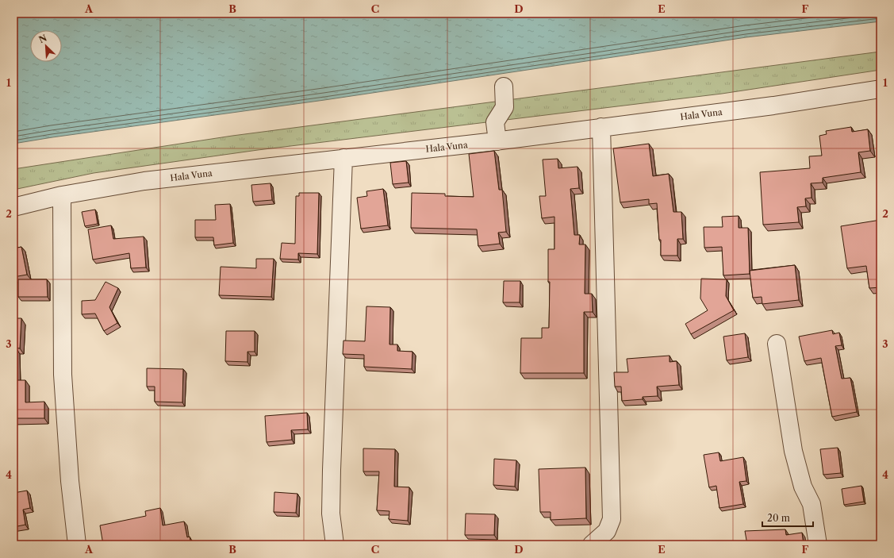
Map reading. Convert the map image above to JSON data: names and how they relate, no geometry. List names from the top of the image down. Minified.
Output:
{"streets":{"street":["Hala Vuna"]},"scale_bar":"20 m","north":"top left","grid":{"columns":["A","B","C","D","E","F"],"rows":["1","2","3","4"]}}
